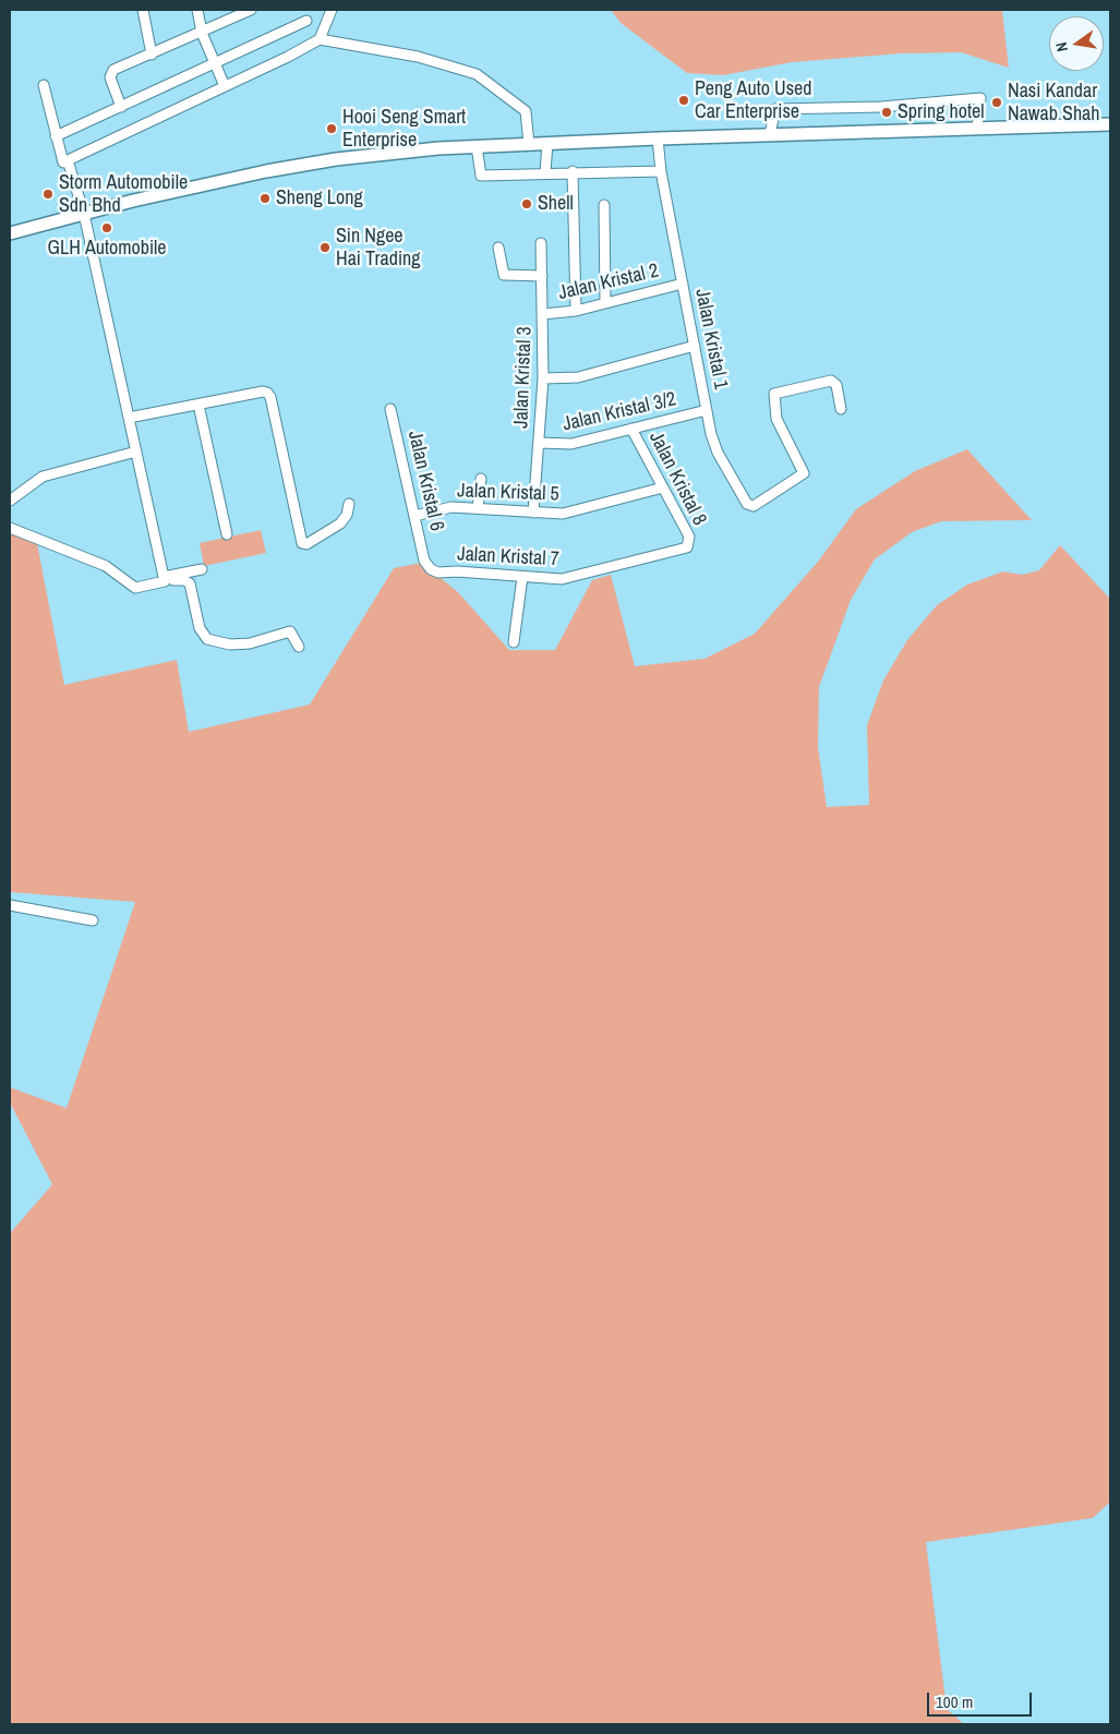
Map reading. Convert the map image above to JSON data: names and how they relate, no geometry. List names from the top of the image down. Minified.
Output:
{"streets":{"street":["Jalan Kristal 2","Jalan Kristal 1","Jalan Kristal 3","Jalan Kristal 3/2","Jalan Kristal 8","Jalan Kristal 6","Jalan Kristal 5","Jalan Kristal 7"]},"crossings":[["Jalan Kristal 2","Jalan Kristal 1"],["Jalan Kristal 2","Jalan Kristal 3"],["Jalan Kristal 1","Jalan Kristal 3/2"],["Jalan Kristal 3","Jalan Kristal 3/2"],["Jalan Kristal 3","Jalan Kristal 5"],["Jalan Kristal 3/2","Jalan Kristal 8"],["Jalan Kristal 8","Jalan Kristal 5"],["Jalan Kristal 8","Jalan Kristal 7"],["Jalan Kristal 6","Jalan Kristal 5"],["Jalan Kristal 6","Jalan Kristal 7"]],"places":["Peng Auto Used Car Enterprise","Nasi Kandar Nawab Shah","Spring hotel","Hooi Seng Smart Enterprise","Storm Automobile Sdn Bhd","Sheng Long","Shell","GLH Automobile","Sin Ngee Hai Trading"],"scale_bar":"100 m","north":"left"}
